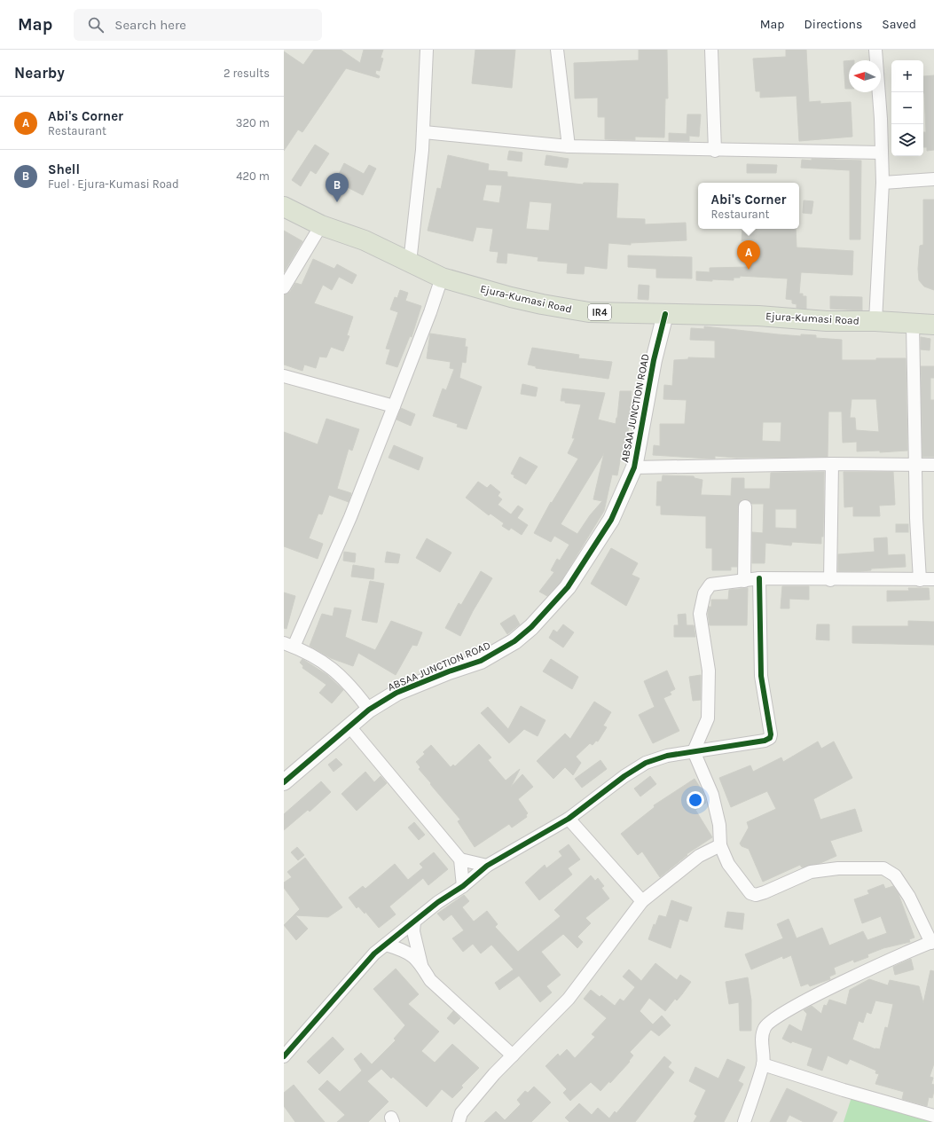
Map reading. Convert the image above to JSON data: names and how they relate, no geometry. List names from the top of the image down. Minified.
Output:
{"streets":{"main road":["Ejura-Kumasi Road","IR4"],"street":["ABSAA JUNCTION ROAD"]},"crossings":[["Ejura-Kumasi Road","ABSAA JUNCTION ROAD"]],"north":"left","page":{"header":"Map","search":"Search here","nav":["Map","Directions","Saved"],"heading":["Nearby","2 results"],"map_buttons":["+","−"],"list":[{"mark":"A","name":"Abi's Corner","note":"Restaurant","value":"320 m"},{"mark":"B","name":"Shell","note":"Fuel · Ejura-Kumasi Road","value":"420 m"}],"pins":["B","A"],"popup":["Abi's Corner","Restaurant"]}}
